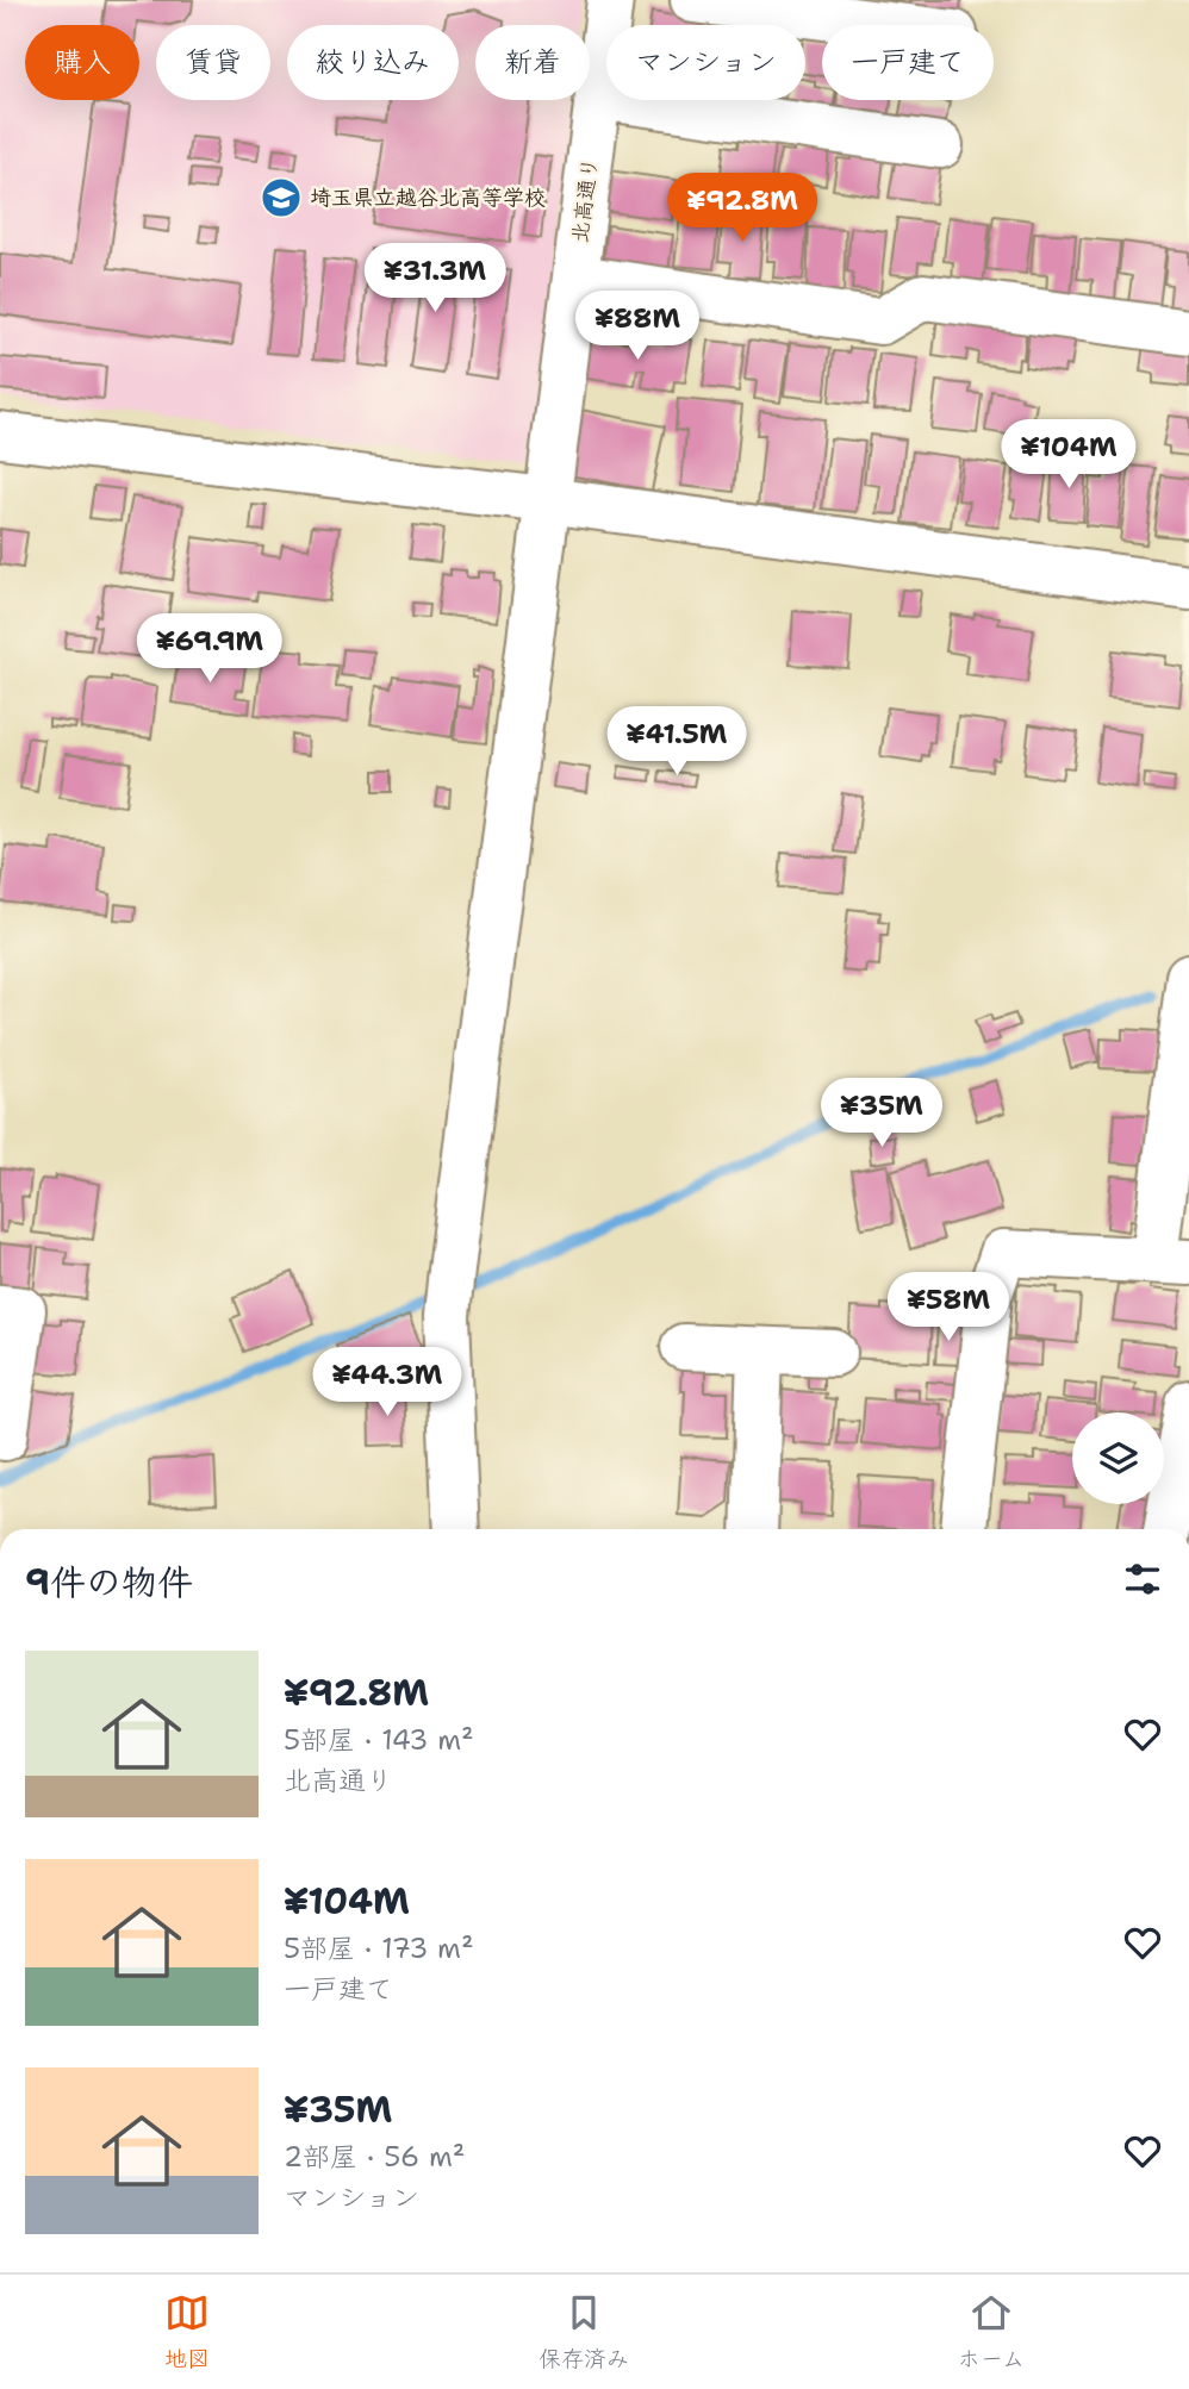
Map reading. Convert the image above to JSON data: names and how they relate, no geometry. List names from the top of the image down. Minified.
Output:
{"streets":{"street":["北高通り"]},"places":{"school or university":["埼玉県立越谷北高等学校"]},"page":{"chip":["購入","賃貸","絞り込み","新着","マンション","一戸建て"],"price":["¥92.8M","¥31.3M","¥88M","¥104M","¥69.9M","¥41.5M","¥35M","¥58M","¥44.3M"],"heading":"9件の物件","list":[{"name":"¥92.8M","note":"5部屋 · 143 m² · 北高通り"},{"name":"¥104M","note":"5部屋 · 173 m² · 一戸建て"},{"name":"¥35M","note":"2部屋 · 56 m² · マンション"}],"tabs":["地図","保存済み","ホーム"]}}
